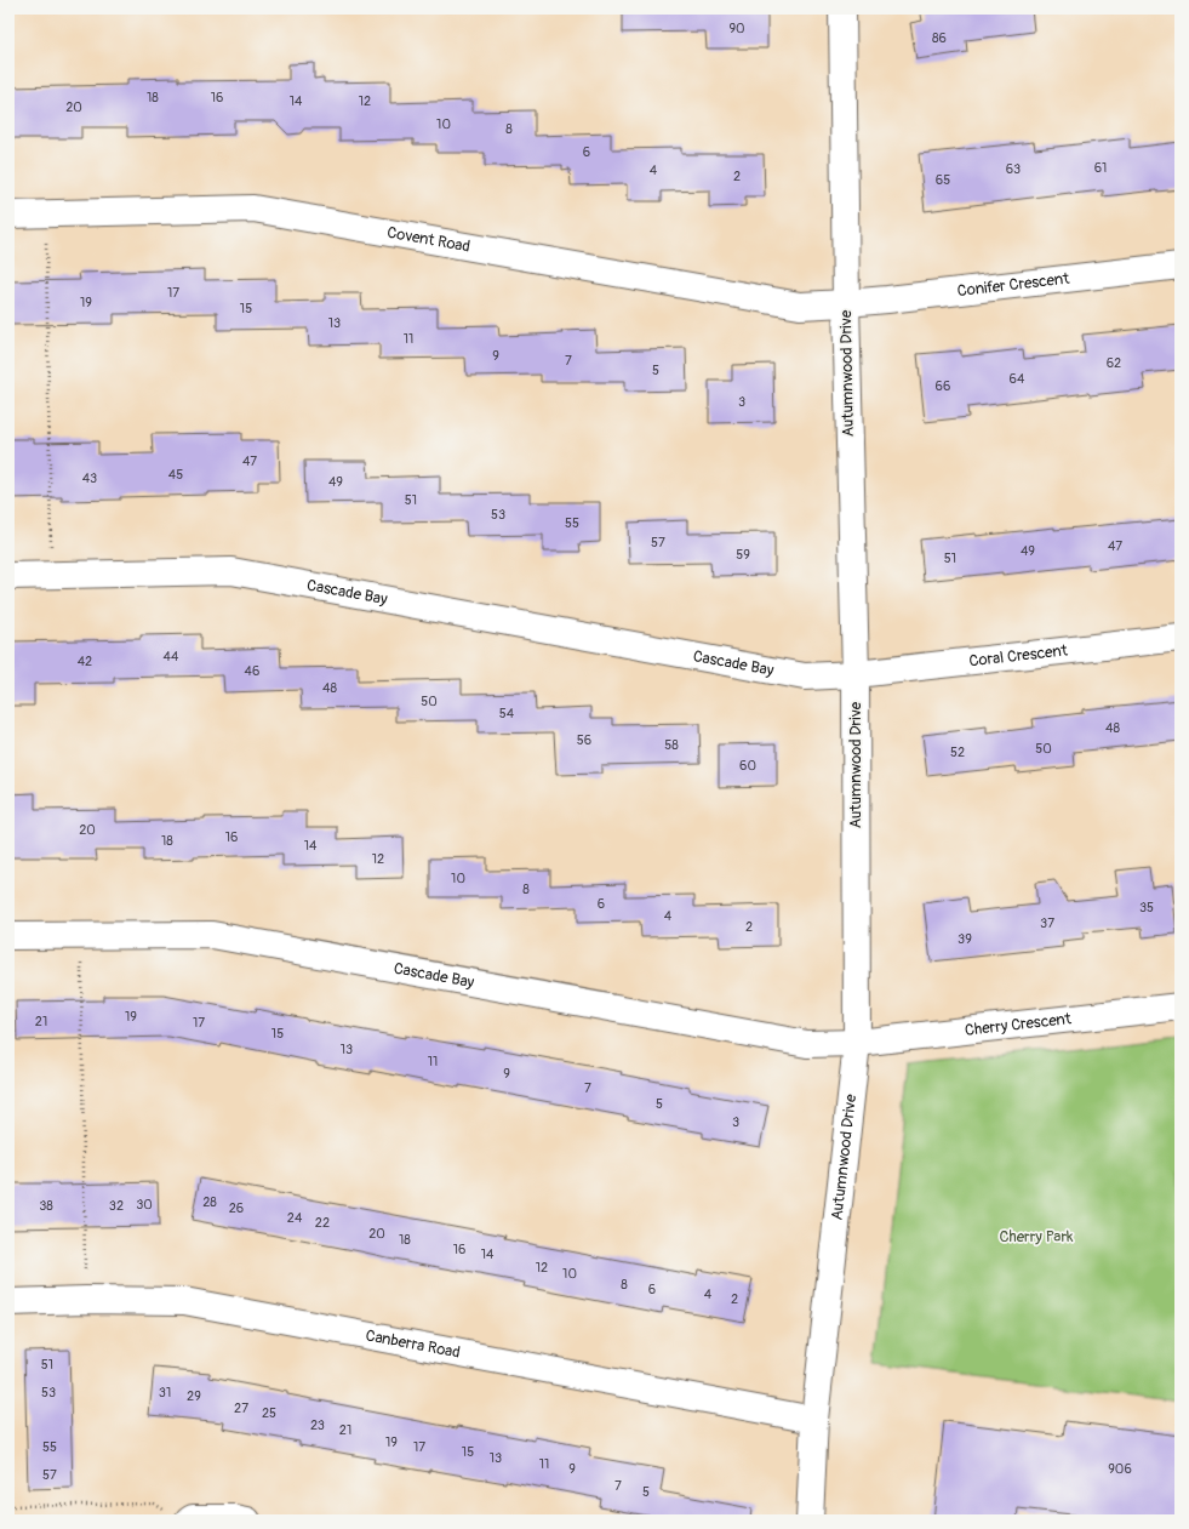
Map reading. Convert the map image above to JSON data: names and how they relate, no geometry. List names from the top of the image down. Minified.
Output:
{"streets":{"street":["Covent Road","Conifer Crescent","Autumnwood Drive","Cascade Bay","Coral Crescent","Cherry Crescent","Canberra Road"]},"crossings":[["Covent Road","Conifer Crescent"],["Covent Road","Autumnwood Drive"],["Conifer Crescent","Autumnwood Drive"],["Autumnwood Drive","Cascade Bay"],["Autumnwood Drive","Coral Crescent"],["Autumnwood Drive","Cherry Crescent"],["Autumnwood Drive","Canberra Road"],["Cascade Bay","Coral Crescent"],["Cascade Bay","Cherry Crescent"]],"parks":["Cherry Park"],"house_numbers":["90","86","18","16","14","12","20","10","8","6","61","63","4","2","65","17","19","15","13","11","9","7","62","5","64","66","3","47","45","43","49","51","53","55","57","47","49","59","51","44","42","46","48","50","54","48","56","58","50","52","60","20","16","18","14","12","10","8","6","35","4","37","2","39","19","21","17","15","13","11","9","7","5","3","28","30","38","32","26","24","22","20","18","16","14","12","10","8","6","4","2","51","53","31","29","27","25","23","21","19","55","17","15","13","11","9","906","57","7","5"]}
